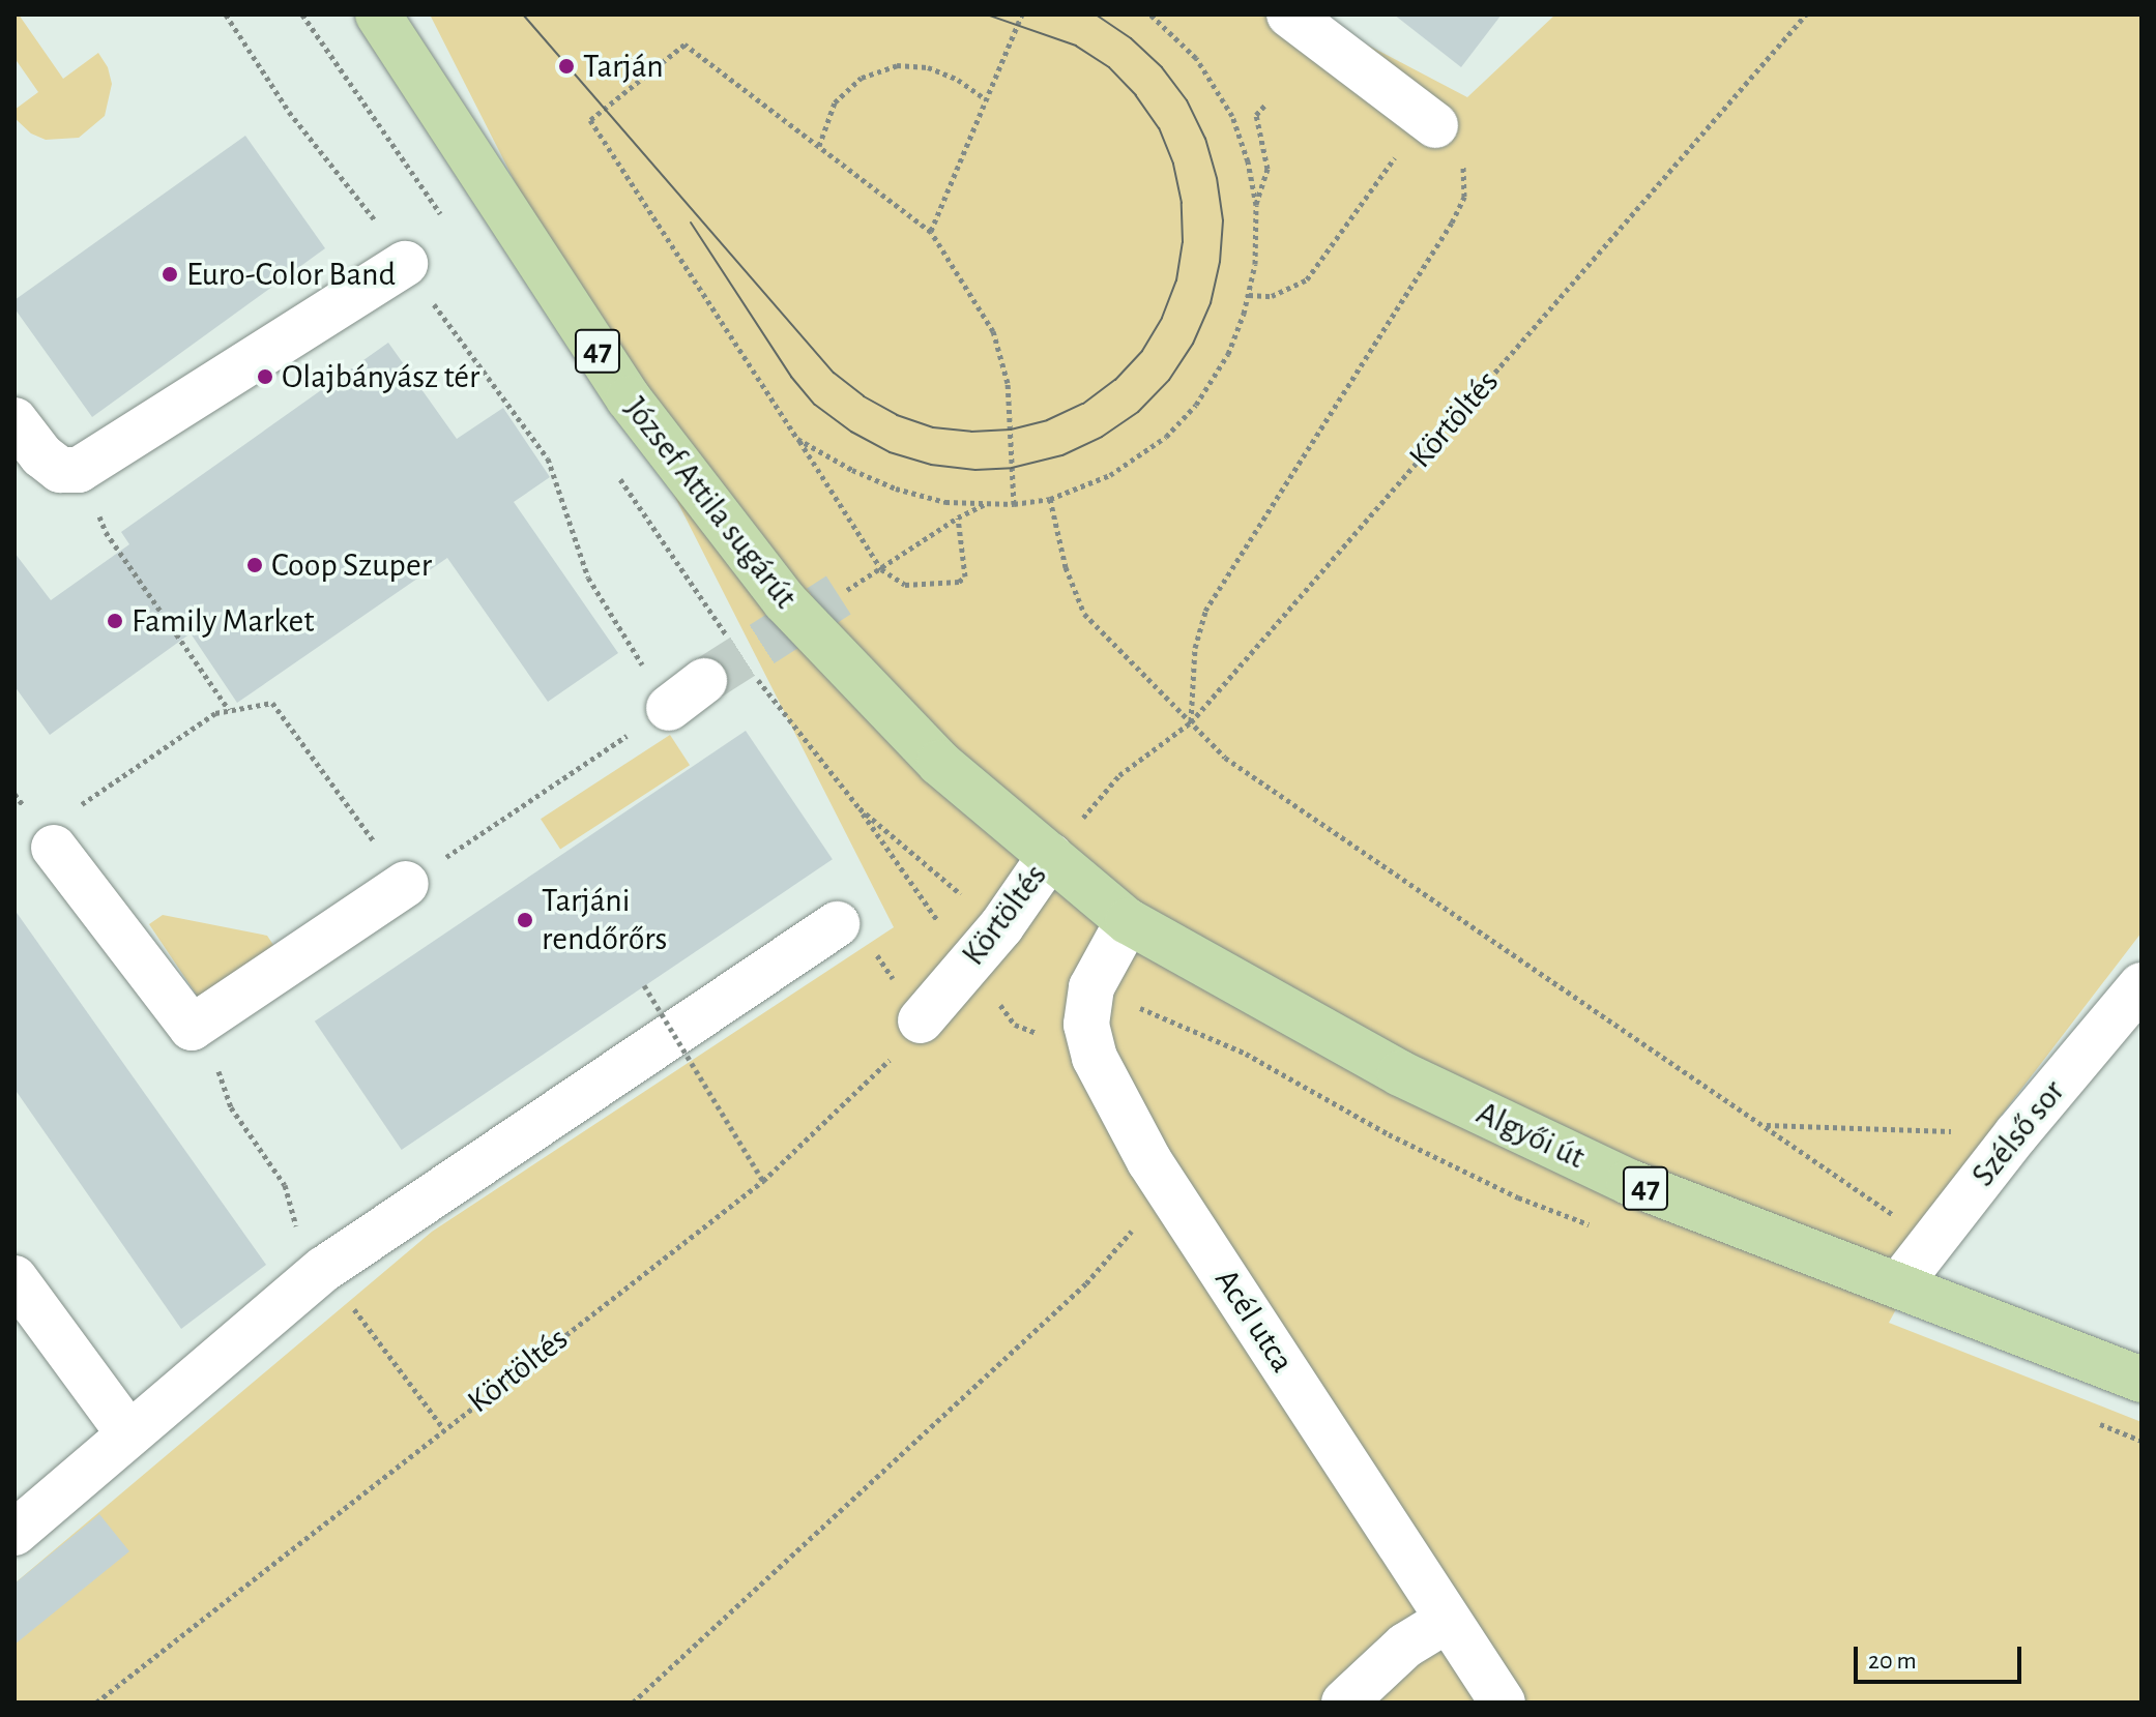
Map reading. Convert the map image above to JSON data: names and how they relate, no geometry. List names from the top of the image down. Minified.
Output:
{"streets":{"main road":["47","József Attila sugárút","Algyői út"],"street":["Körtöltés","Szélső sor","Acél utca"]},"crossings":[["Körtöltés","József Attila sugárút"],["Körtöltés","Algyői út"],["József Attila sugárút","Algyői út"],["Szélső sor","Algyői út"],["Algyői út","Acél utca"]],"places":["Tarján","Euro-Color Band","Olajbányász tér","Coop Szuper","Family Market","Tarjáni rendőrőrs"],"scale_bar":"20 m"}
